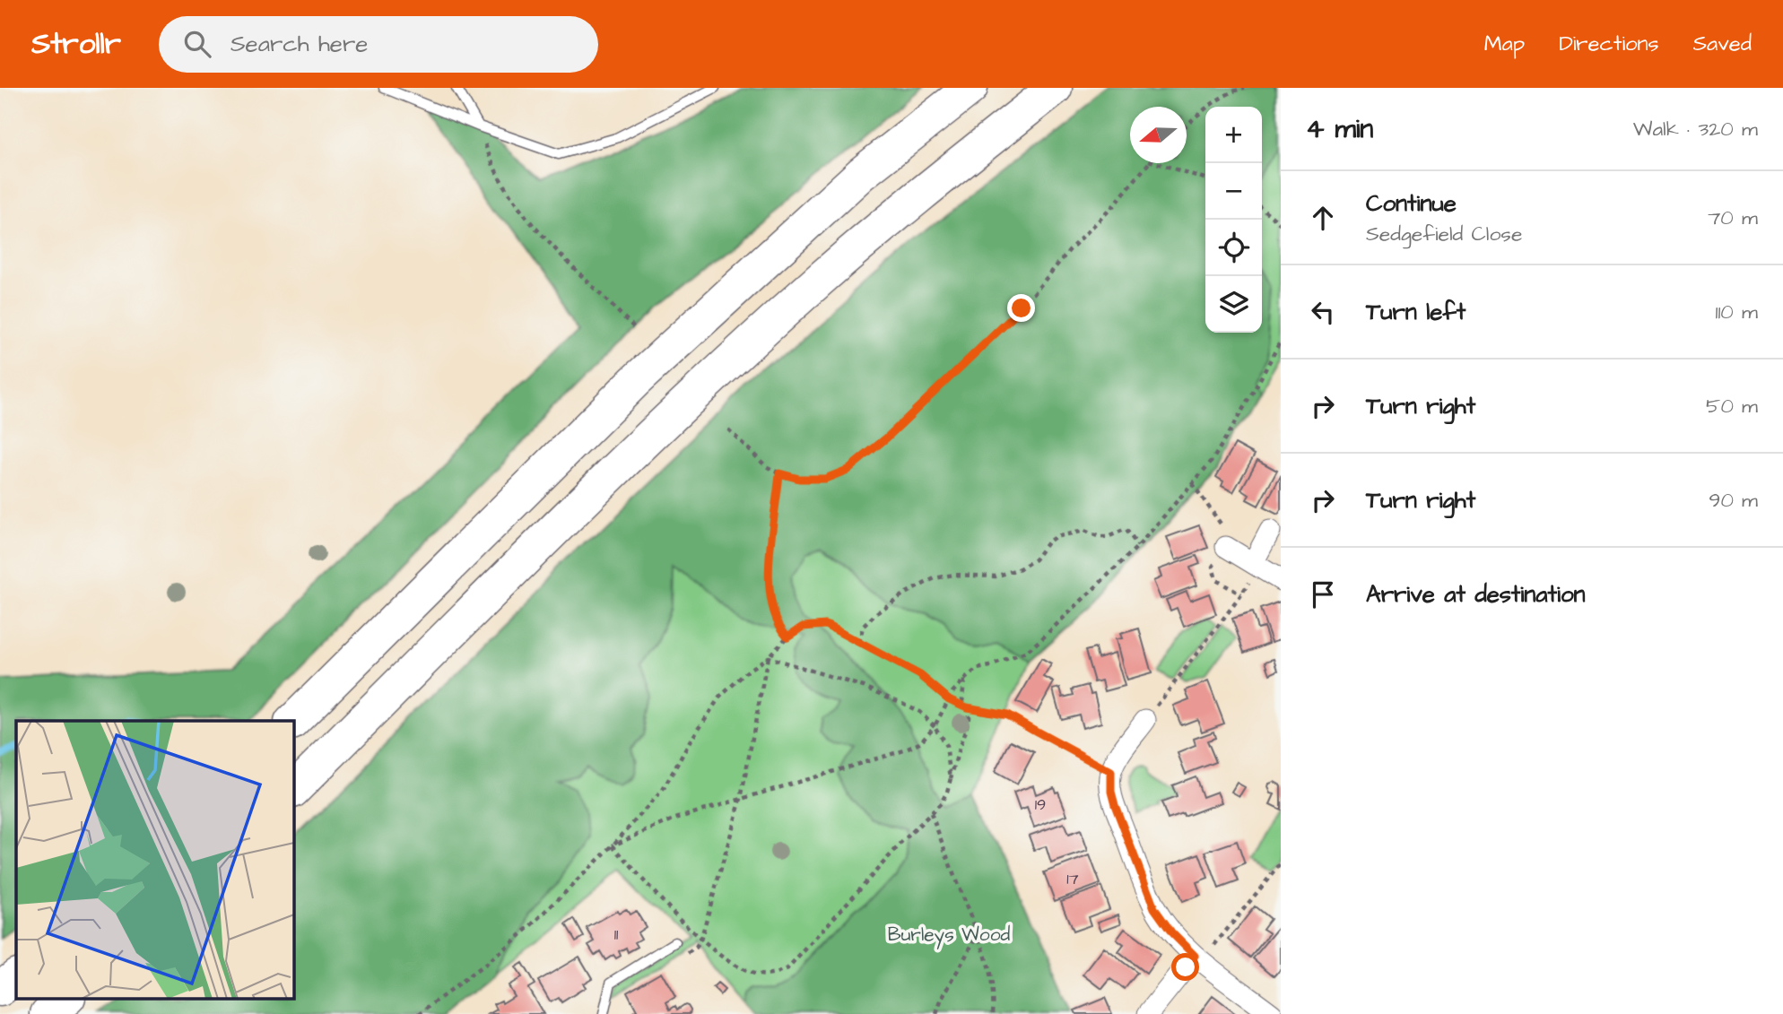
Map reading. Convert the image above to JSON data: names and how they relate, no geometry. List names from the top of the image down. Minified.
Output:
{"parks":["Burleys Wood"],"house_numbers":["19","17","11"],"north":"left","page":{"header":"Strollr","search":"Search here","nav":["Map","Directions","Saved"],"heading":["4 min","Walk · 320 m"],"map_buttons":["+","−"],"list":[["Continue","Sedgefield Close","70 m"],["Turn left","110 m"],["Turn right","50 m"],["Turn right","90 m"],"Arrive at destination"]}}
